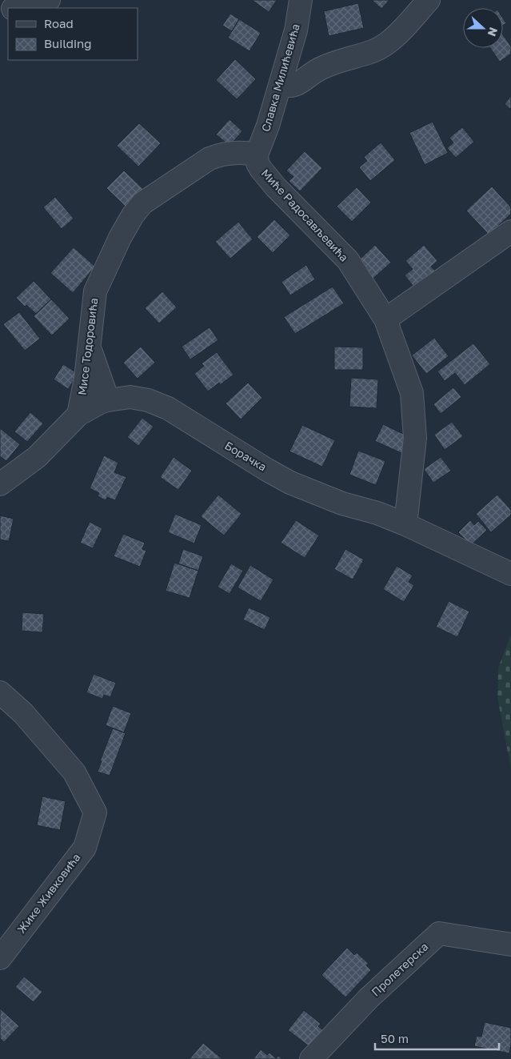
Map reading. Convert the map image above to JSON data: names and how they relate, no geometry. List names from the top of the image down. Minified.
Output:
{"streets":{"street":["Славка Милићевића","Миће Радосављевића","Мисе Тодоровића","Борачка","Жике Живковића","Пролетерска"]},"crossings":[["Славка Милићевића","Миће Радосављевића"],["Славка Милићевића","Мисе Тодоровића"],["Миће Радосављевића","Мисе Тодоровића"],["Миће Радосављевића","Борачка"],["Мисе Тодоровића","Борачка"]],"legend":["Road","Building"],"scale_bar":"50 m","north":"right"}
